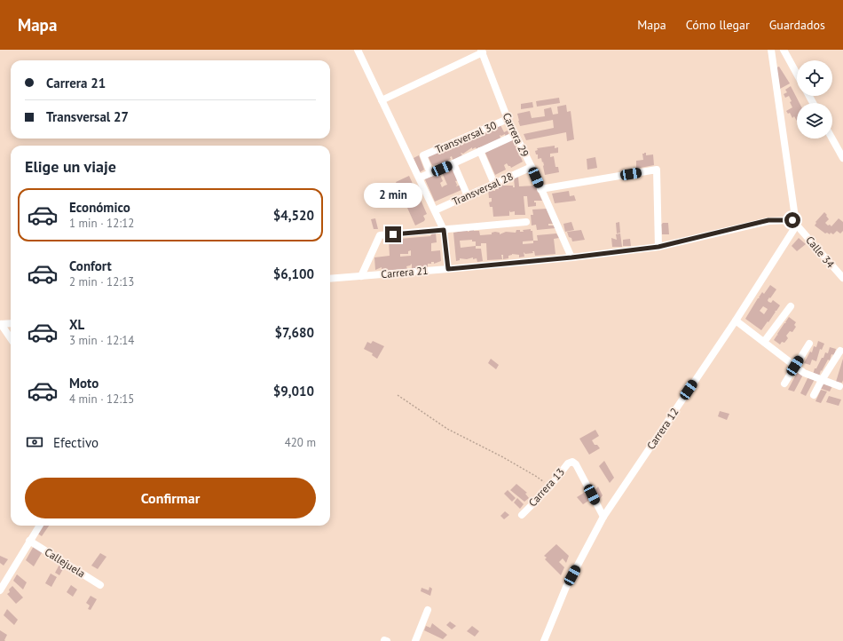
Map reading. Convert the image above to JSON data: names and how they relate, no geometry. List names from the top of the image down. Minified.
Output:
{"streets":{"street":["Carrera 29","Transversal 30","Transversal 28","Calle 34","Carrera 21","Carrera 12","Carrera 13","Callejuela"]},"crossings":[["Carrera 29","Transversal 30"],["Carrera 29","Transversal 28"],["Carrera 29","Carrera 21"],["Calle 34","Carrera 21"],["Calle 34","Carrera 12"],["Carrera 21","Carrera 12"],["Carrera 12","Carrera 13"]],"page":{"header":"Mapa","nav":["Mapa","Cómo llegar","Guardados"],"banner":["Carrera 21","Transversal 27"],"heading":"Elige un viaje","bubble":"2 min","list":[{"name":"Económico","note":"1 min · 12:12","value":"$4,520"},{"name":"Confort","note":"2 min · 12:13","value":"$6,100"},{"name":"XL","note":"3 min · 12:14","value":"$7,680"},{"name":"Moto","note":"4 min · 12:15","value":"$9,010"}],"pay":["Efectivo","420 m"],"buttons":"Confirmar"}}
